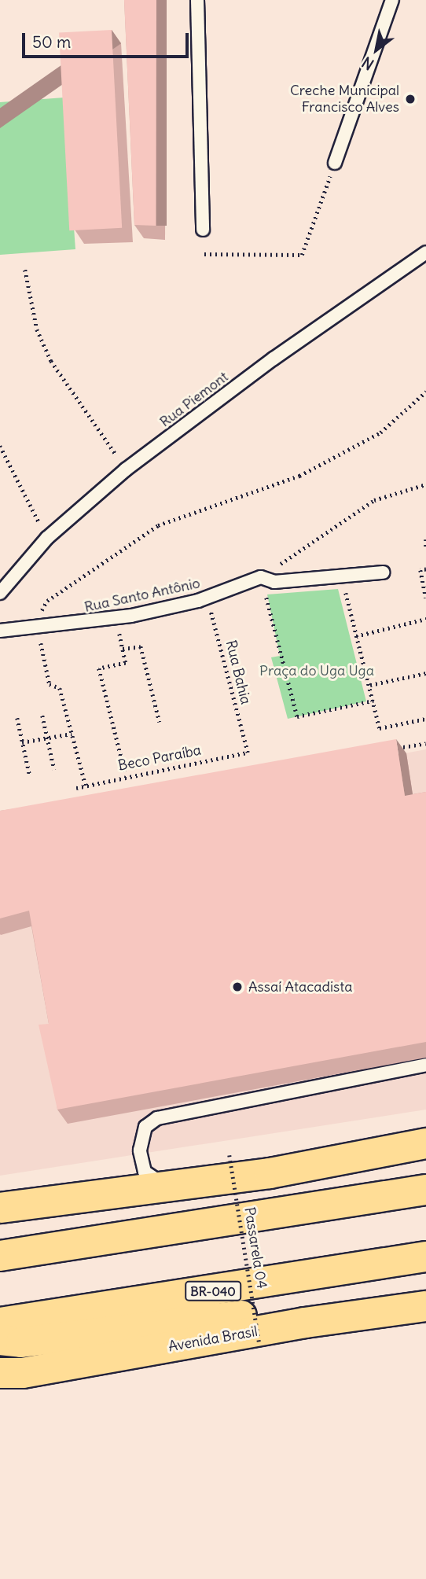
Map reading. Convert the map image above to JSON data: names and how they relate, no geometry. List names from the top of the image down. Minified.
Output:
{"streets":{"highway":["BR-040","Avenida Brasil"],"lane":["Rua Piemont","Rua Santo Antônio"],"path":["Rua Bahia","Beco Paraíba","Passarela 04"]},"crossings":[["Rua Santo Antônio","Rua Bahia"],["Rua Bahia","Beco Paraíba"]],"parks":["Praça do Uga Uga"],"places":["Creche Municipal Francisco Alves","Assaí Atacadista"],"scale_bar":"50 m","north":"bottom left"}
